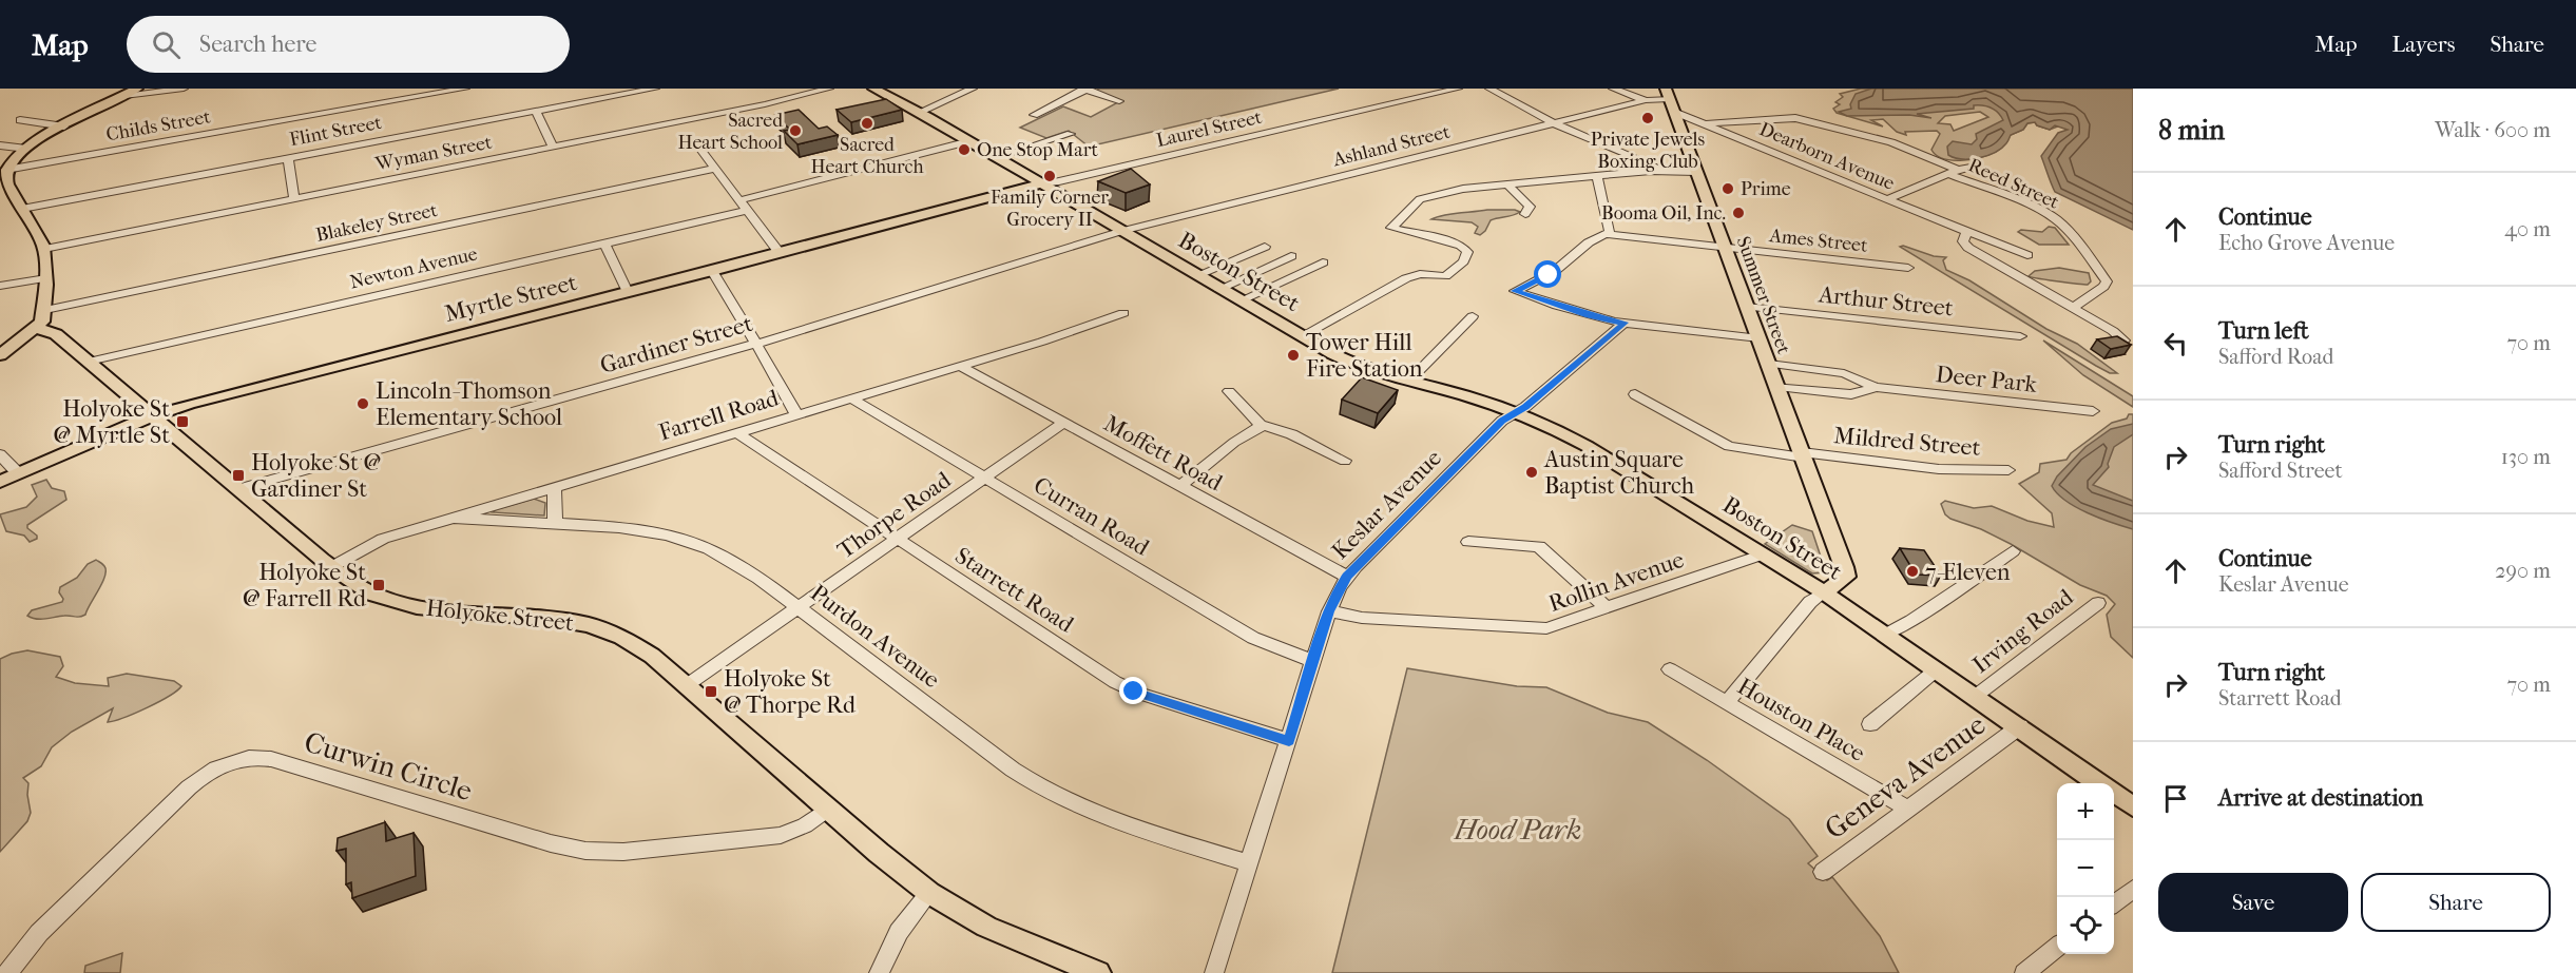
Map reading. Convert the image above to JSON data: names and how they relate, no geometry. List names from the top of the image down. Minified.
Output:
{"streets":{"main road":["Boston Street","Summer Street","Myrtle Street","Holyoke Street"],"street":["Childs Street","Laurel Street","Flint Street","Ashland Street","Wyman Street","Dearborn Avenue","Reed Street","Blakeley Street","Ames Street","Newton Avenue","Arthur Street","Gardiner Street","Deer Park","Farrell Road","Mildred Street","Moffett Road","Keslar Avenue","Thorpe Road","Curran Road","Rollin Avenue","Starrett Road","Irving Road","Purdon Avenue","Houston Place","Curwin Circle","Geneva Avenue"]},"crossings":[["Laurel Street","Boston Street"],["Laurel Street","Myrtle Street"],["Ashland Street","Dearborn Avenue"],["Ashland Street","Boston Street"],["Ashland Street","Summer Street"],["Ashland Street","Gardiner Street"],["Dearborn Avenue","Summer Street"],["Ames Street","Summer Street"],["Newton Avenue","Holyoke Street"],["Boston Street","Summer Street"],["Boston Street","Myrtle Street"],["Boston Street","Gardiner Street"],["Boston Street","Keslar Avenue"],["Boston Street","Rollin Avenue"],["Boston Street","Irving Road"],["Boston Street","Geneva Avenue"],["Summer Street","Arthur Street"],["Summer Street","Deer Park"],["Summer Street","Mildred Street"],["Myrtle Street","Holyoke Street"],["Gardiner Street","Holyoke Street"],["Farrell Road","Moffett Road"],["Farrell Road","Curran Road"],["Farrell Road","Starrett Road"],["Farrell Road","Holyoke Street"],["Farrell Road","Purdon Avenue"],["Moffett Road","Keslar Avenue"],["Moffett Road","Thorpe Road"],["Keslar Avenue","Curran Road"],["Keslar Avenue","Rollin Avenue"],["Keslar Avenue","Starrett Road"],["Keslar Avenue","Purdon Avenue"],["Thorpe Road","Curran Road"],["Thorpe Road","Starrett Road"],["Thorpe Road","Holyoke Street"],["Thorpe Road","Purdon Avenue"],["Holyoke Street","Curwin Circle"],["Houston Place","Geneva Avenue"]],"parks":["Hood Park"],"places":{"other":["Private Jewels Boxing Club","Sacred Heart Church","Sacred Heart School","One Stop Mart","Family Corner Grocery II","Prime","Booma Oil, Inc.","Tower Hill Fire Station","Lincoln-Thomson Elementary School","Austin Square Baptist Church","7-Eleven"],"transit":["Holyoke St @ Myrtle St","Holyoke St @ Gardiner St","Holyoke St @ Farrell Rd","Holyoke St @ Thorpe Rd"]},"page":{"header":"Map","search":"Search here","nav":["Map","Layers","Share"],"heading":["8 min","Walk · 600 m"],"list":[["Continue","Echo Grove Avenue","40 m"],["Turn left","Safford Road","70 m"],["Turn right","Safford Street","130 m"],["Continue","Keslar Avenue","290 m"],["Turn right","Starrett Road","70 m"],"Arrive at destination"],"map_buttons":["+","−"],"buttons":["Save","Share"]}}
